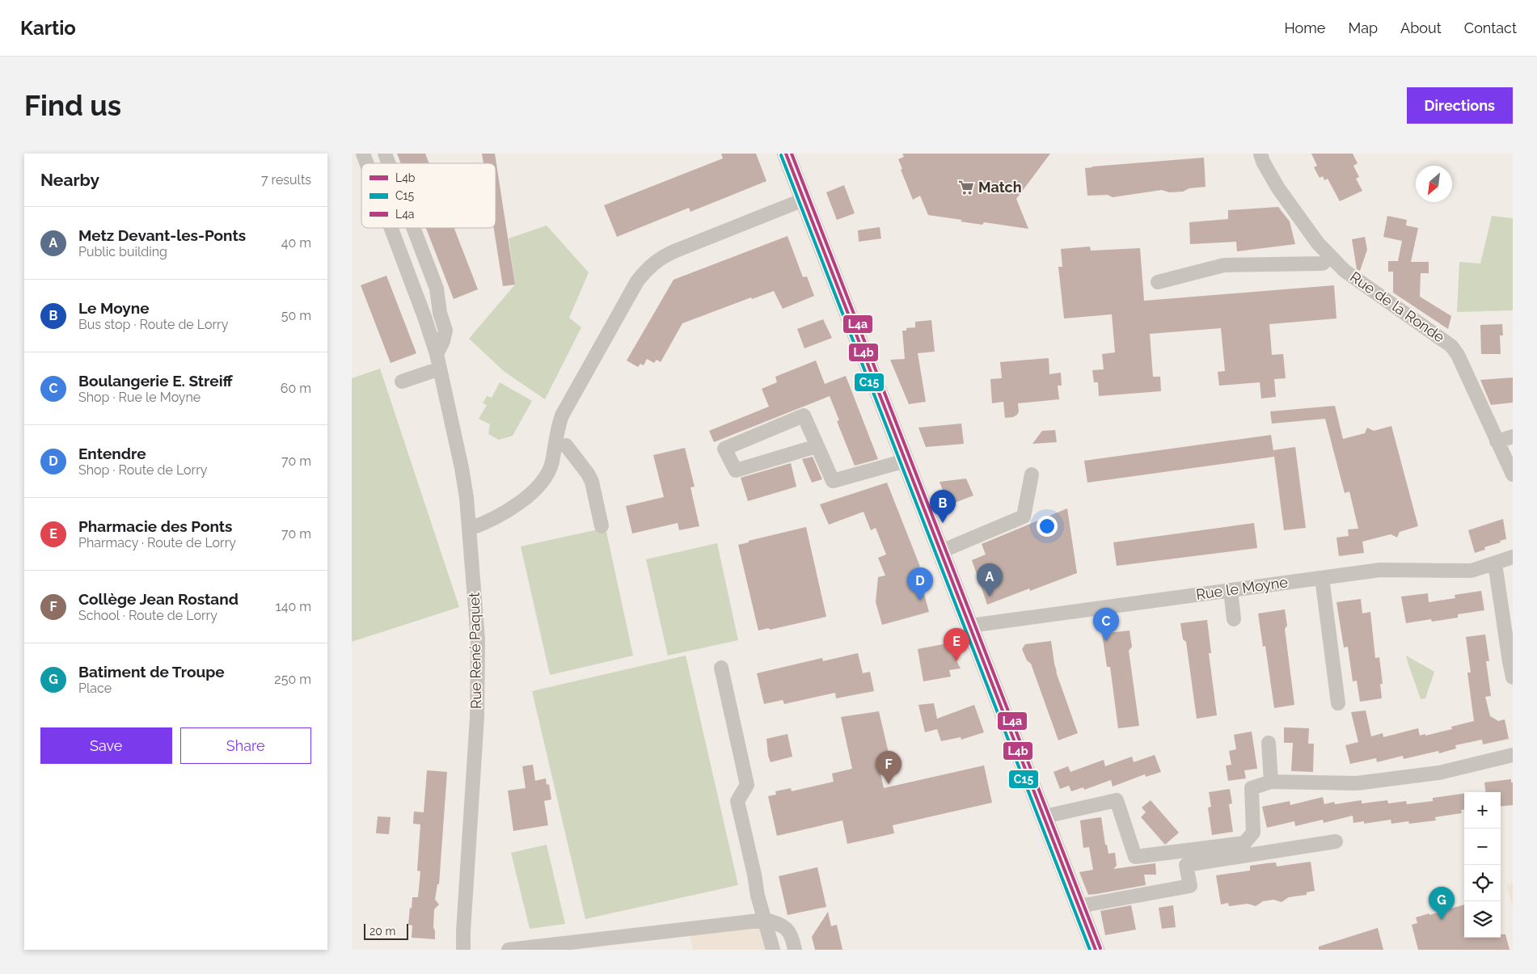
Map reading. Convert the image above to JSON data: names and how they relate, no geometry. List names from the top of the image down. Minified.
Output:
{"streets":{"street":["Rue de la Ronde","Rue le Moyne","Rue René Paquet"]},"places":{"supermarket":["Match"]},"lines":["transit line L4b","transit line L4a","transit line C15"],"legend":["L4b","C15","L4a"],"scale_bar":"20 m","north":"bottom left","page":{"header":"Kartio","nav":["Home","Map","About","Contact"],"buttons":["Directions",["Save","Share"]],"title":"Find us","heading":["Nearby","7 results"],"list":[{"mark":"A","name":"Metz Devant-les-Ponts","note":"Public building","value":"40 m"},{"mark":"B","name":"Le Moyne","note":"Bus stop · Route de Lorry","value":"50 m"},{"mark":"C","name":"Boulangerie E. Streiff","note":"Shop · Rue le Moyne","value":"60 m"},{"mark":"D","name":"Entendre","note":"Shop · Route de Lorry","value":"70 m"},{"mark":"E","name":"Pharmacie des Ponts","note":"Pharmacy · Route de Lorry","value":"70 m"},{"mark":"F","name":"Collège Jean Rostand","note":"School · Route de Lorry","value":"140 m"},{"mark":"G","name":"Batiment de Troupe","note":"Place","value":"250 m"}],"pins":["B","A","D","C","E","F","G"],"map_buttons":["+","−"],"scale":"20 m"}}
